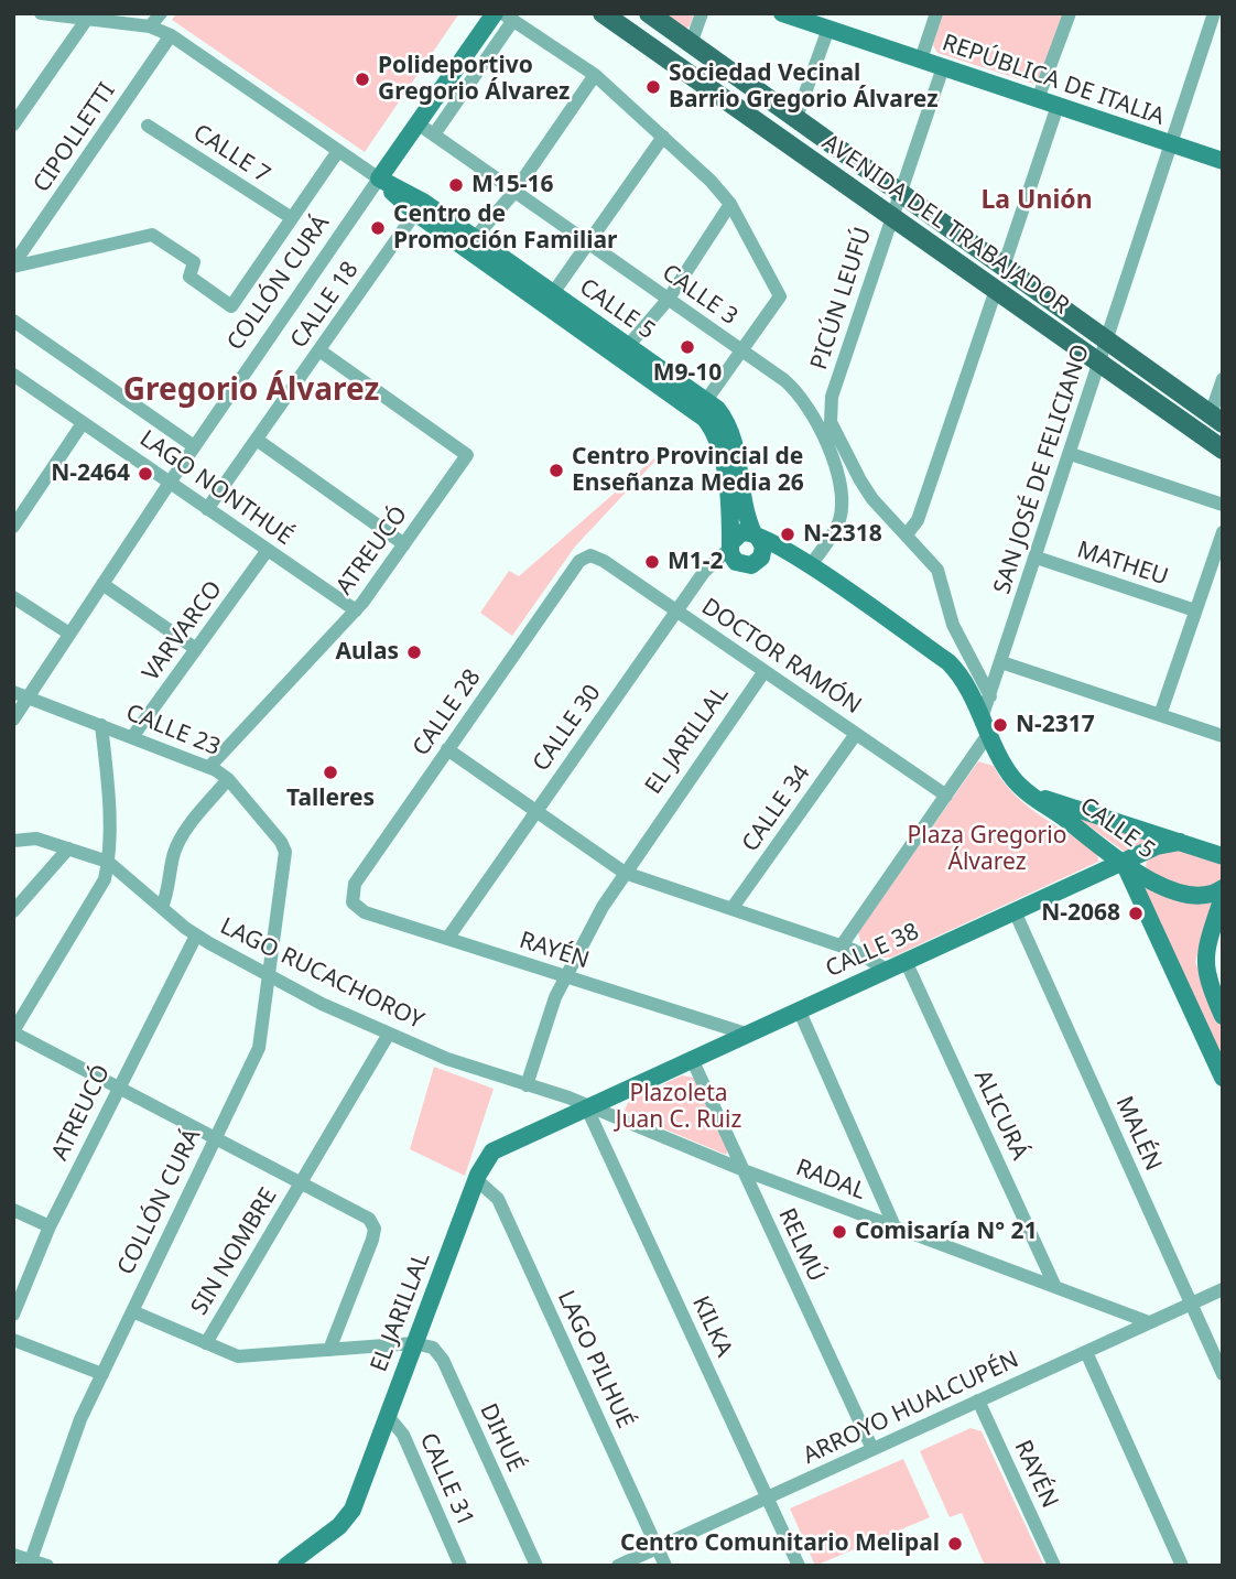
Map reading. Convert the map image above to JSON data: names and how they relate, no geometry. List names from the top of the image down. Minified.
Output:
{"streets":{"main road":["AVENIDA DEL TRABAJADOR"],"street":["REPÚBLICA DE ITALIA","CIPOLLETTI","CALLE 7","COLLÓN CURÁ","CALLE 3","PICÚN LEUFÚ","CALLE 18","CALLE 5","SAN JOSÉ DE FELICIANO","LAGO NONTHUÉ","ATREUCÓ","MATHEU","VARVARCO","DOCTOR RAMÓN","CALLE 28","CALLE 30","CALLE 23","EL JARILLAL","CALLE 34","RAYÉN","CALLE 38","LAGO RUCACHOROY","ALICURÁ","MALÉN","RADAL","RELMÚ","SIN NOMBRE","KILKA","LAGO PILHUÉ","ARROYO HUALCUPÉN","DIHUÉ","CALLE 31"]},"crossings":[["REPÚBLICA DE ITALIA","PICÚN LEUFÚ"],["REPÚBLICA DE ITALIA","SAN JOSÉ DE FELICIANO"],["CIPOLLETTI","CALLE 5"],["AVENIDA DEL TRABAJADOR","PICÚN LEUFÚ"],["AVENIDA DEL TRABAJADOR","SAN JOSÉ DE FELICIANO"],["COLLÓN CURÁ","CALLE 3"],["COLLÓN CURÁ","CALLE 5"],["COLLÓN CURÁ","LAGO NONTHUÉ"],["COLLÓN CURÁ","CALLE 23"],["COLLÓN CURÁ","LAGO RUCACHOROY"],["COLLÓN CURÁ","SIN NOMBRE"],["CALLE 3","CALLE 5"],["CALLE 18","CALLE 5"],["CALLE 18","LAGO NONTHUÉ"],["CALLE 18","ATREUCÓ"],["CALLE 5","SAN JOSÉ DE FELICIANO"],["CALLE 5","CALLE 30"],["CALLE 5","CALLE 38"],["SAN JOSÉ DE FELICIANO","MATHEU"],["SAN JOSÉ DE FELICIANO","DOCTOR RAMÓN"],["LAGO NONTHUÉ","ATREUCÓ"],["LAGO NONTHUÉ","VARVARCO"],["ATREUCÓ","CALLE 23"],["ATREUCÓ","LAGO RUCACHOROY"],["ATREUCÓ","SIN NOMBRE"],["VARVARCO","CALLE 23"],["DOCTOR RAMÓN","CALLE 28"],["DOCTOR RAMÓN","CALLE 30"],["DOCTOR RAMÓN","EL JARILLAL"],["DOCTOR RAMÓN","CALLE 34"],["CALLE 28","RAYÉN"],["CALLE 30","RAYÉN"],["EL JARILLAL","RAYÉN"],["EL JARILLAL","CALLE 38"],["EL JARILLAL","LAGO RUCACHOROY"],["EL JARILLAL","RADAL"],["EL JARILLAL","KILKA"],["EL JARILLAL","LAGO PILHUÉ"],["EL JARILLAL","DIHUÉ"],["EL JARILLAL","CALLE 31"],["RAYÉN","CALLE 38"],["RAYÉN","ARROYO HUALCUPÉN"],["CALLE 38","LAGO RUCACHOROY"],["CALLE 38","ALICURÁ"],["CALLE 38","MALÉN"],["CALLE 38","RADAL"],["CALLE 38","RELMÚ"],["CALLE 38","KILKA"],["LAGO RUCACHOROY","RADAL"],["LAGO RUCACHOROY","SIN NOMBRE"],["LAGO RUCACHOROY","KILKA"],["ALICURÁ","RADAL"],["MALÉN","ARROYO HUALCUPÉN"],["RADAL","RELMÚ"],["RADAL","KILKA"],["RADAL","ARROYO HUALCUPÉN"],["RELMÚ","ARROYO HUALCUPÉN"],["KILKA","ARROYO HUALCUPÉN"],["LAGO PILHUÉ","ARROYO HUALCUPÉN"]],"districts":["La Unión","Gregorio Álvarez"],"parks":["Plaza Gregorio Álvarez","Plazoleta Juan C. Ruiz"],"places":["Polideportivo Gregorio Álvarez","Sociedad Vecinal Barrio Gregorio Álvarez","M15-16","Centro de Promoción Familiar","M9-10","Centro Provincial de Enseñanza Media 26","N-2464","N-2318","M1-2","Aulas","N-2317","Talleres","N-2068","Comisaría N° 21","Centro Comunitario Melipal"]}
